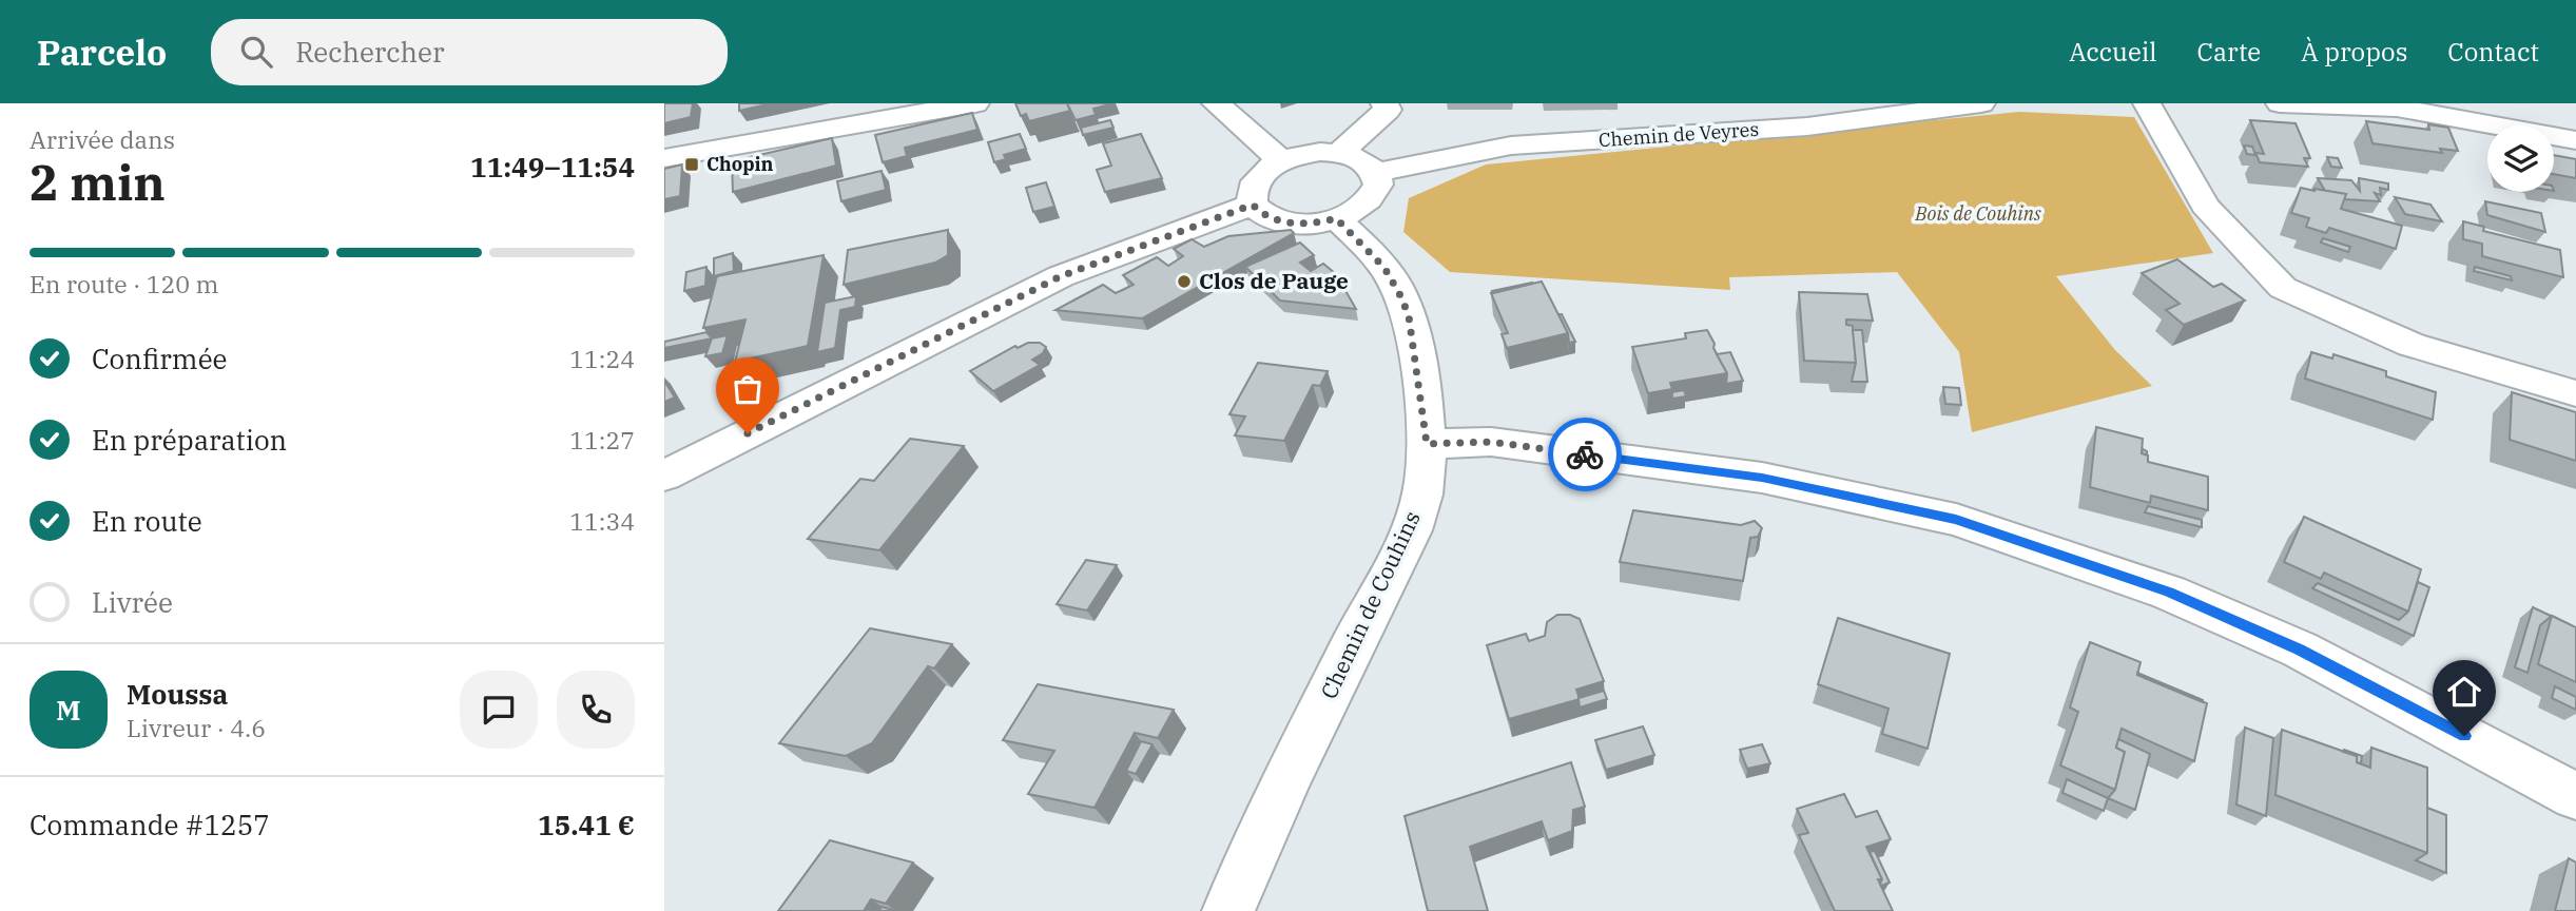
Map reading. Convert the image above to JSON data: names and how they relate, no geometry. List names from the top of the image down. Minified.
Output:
{"streets":{"street":["Chemin de Veyres","Chemin de Couhins"]},"parks":["Bois de Couhins"],"places":{"transit":["Chopin"],"other":["Clos de Pauge"]},"page":{"header":"Parcelo","search":"Rechercher","nav":["Accueil","Carte","À propos","Contact"],"heading":["2 min","Arrivée dans","11:49–11:54"],"panel":["Moussa","Livreur · 4.6","Commande #1257","15.41 €"],"bar":"En route · 120 m","list":[["Confirmée","11:24"],["En préparation","11:27"],["En route","11:34"],"Livrée"],"round":"M"}}
